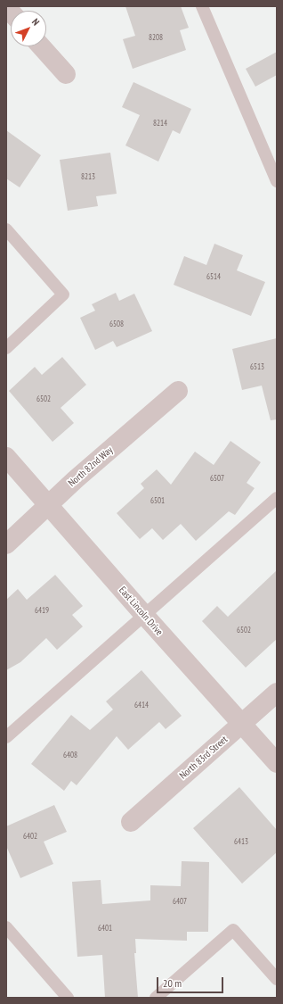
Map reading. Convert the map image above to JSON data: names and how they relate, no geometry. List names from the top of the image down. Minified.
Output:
{"streets":{"street":["North 82nd Way","East Lincoln Drive","North 83rd Street"]},"crossings":[["North 82nd Way","East Lincoln Drive"],["East Lincoln Drive","North 83rd Street"]],"house_numbers":["8208","8214","8213","6514","6508","6513","6502","6507","6501","6419","6502","6414","6408","6402","6413","6407","6401"],"scale_bar":"20 m","north":"top right"}
